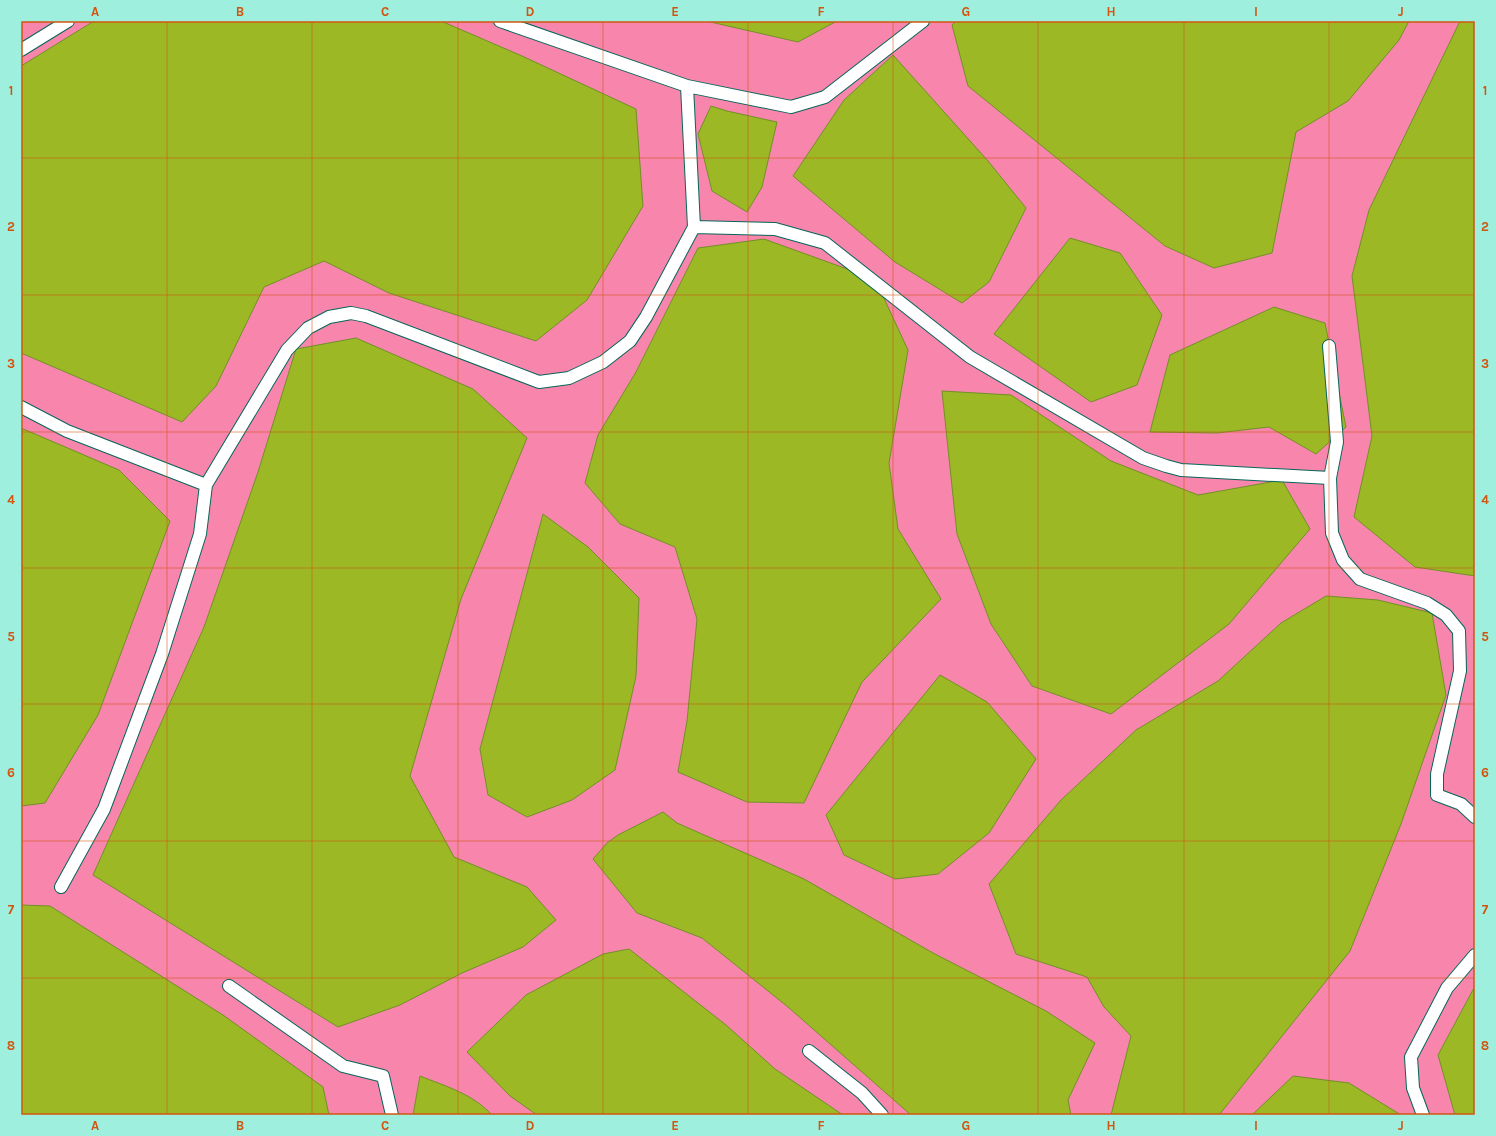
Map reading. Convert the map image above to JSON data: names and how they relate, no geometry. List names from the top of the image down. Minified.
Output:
{"grid":{"columns":["A","B","C","D","E","F","G","H","I","J"],"rows":["1","2","3","4","5","6","7","8"]}}
